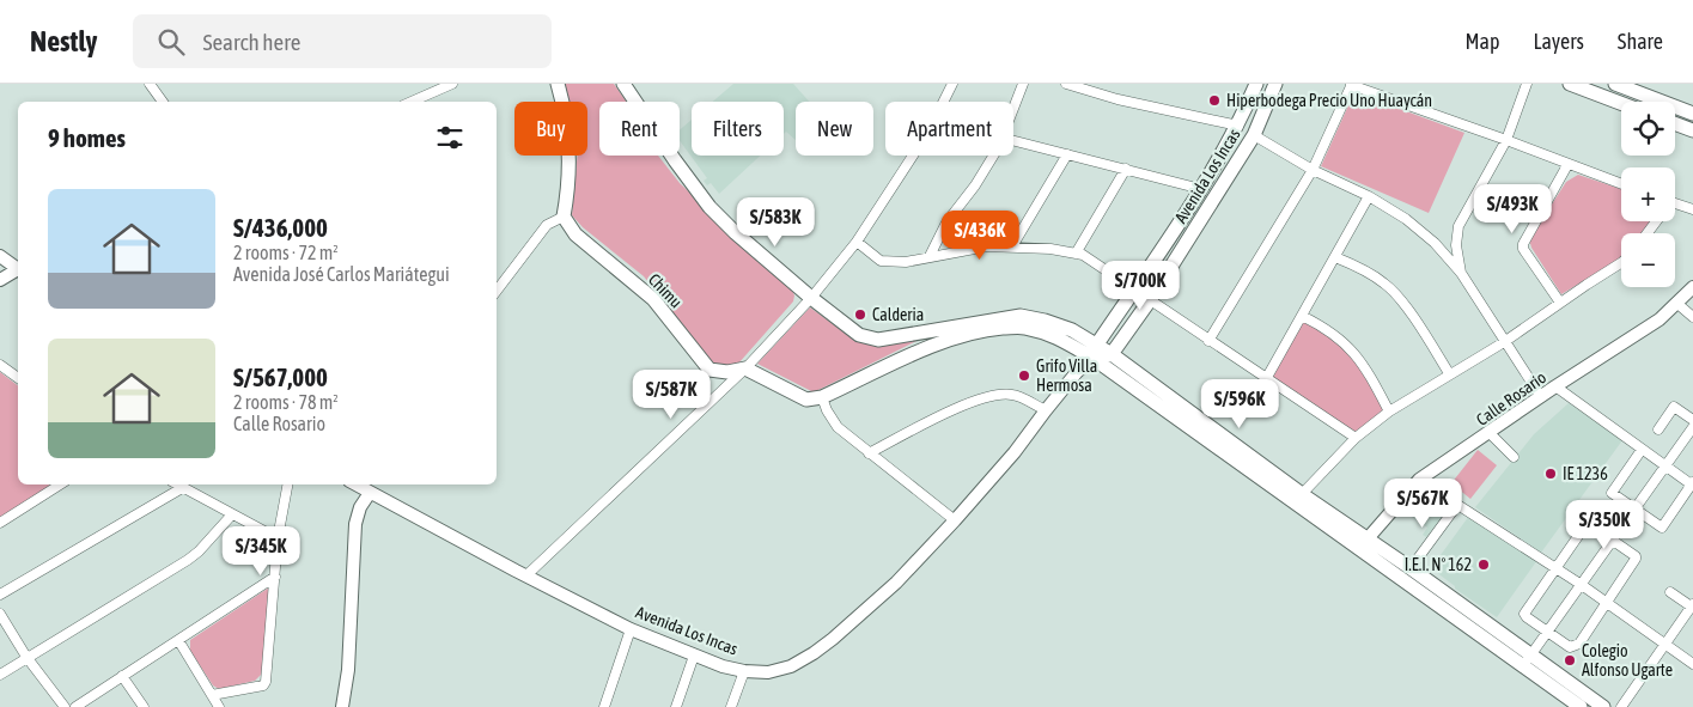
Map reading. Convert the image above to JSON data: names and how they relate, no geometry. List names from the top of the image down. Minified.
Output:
{"streets":{"main road":["Avenida Los Incas","Chimu"],"street":["Calle Rosario"]},"places":["Hiperbodega Precio Uno Huaycán","Calderia","Grifo Villa Hermosa","IE 1236","I.E.I. N° 162","Colegio Alfonso Ugarte"],"page":{"header":"Nestly","search":"Search here","nav":["Map","Layers","Share"],"map_buttons":["+","−"],"chip":["Buy","Rent","Filters","New","Apartment"],"heading":"9 homes","list":[{"name":"S/436,000","note":"2 rooms · 72 m² · Avenida José Carlos Mariátegui"},{"name":"S/567,000","note":"2 rooms · 78 m² · Calle Rosario"}],"price":["S/493K","S/583K","S/436K","S/700K","S/587K","S/596K","S/567K","S/350K","S/345K"]}}
